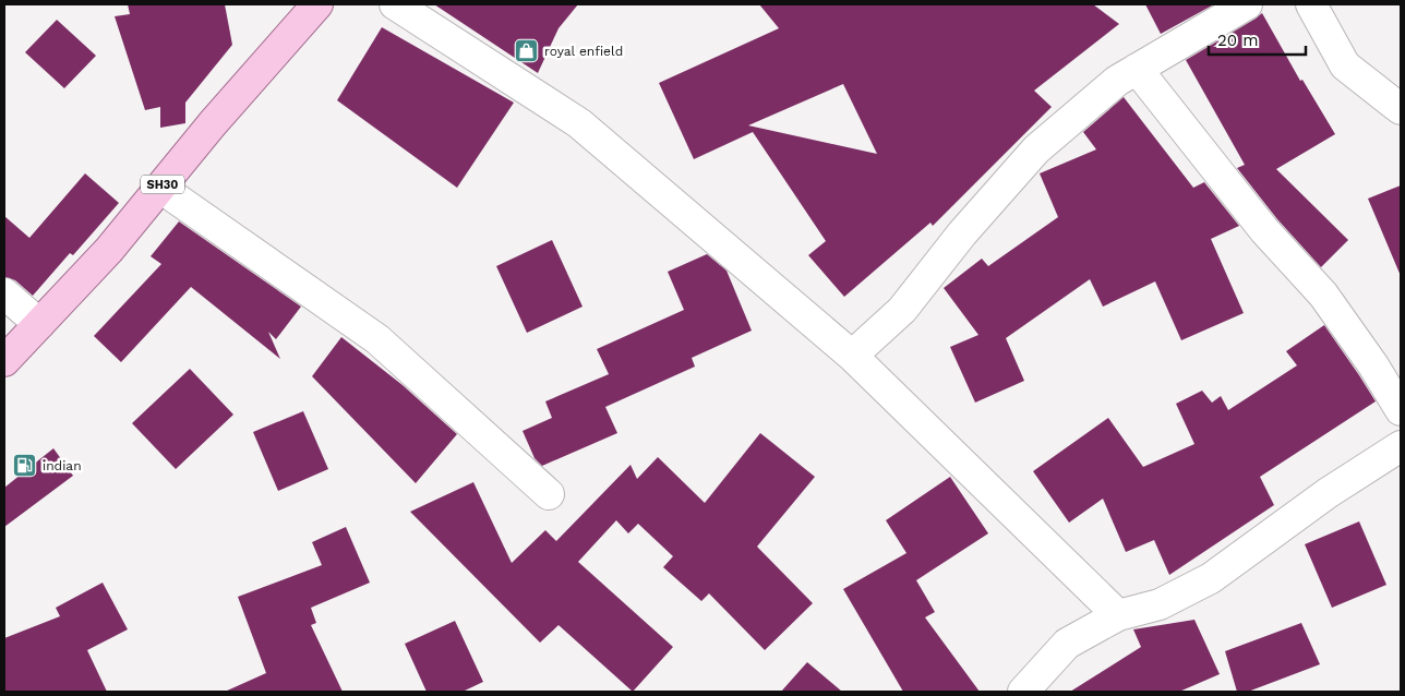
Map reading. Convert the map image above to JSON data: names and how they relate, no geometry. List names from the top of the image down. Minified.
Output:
{"streets":{"main road":["SH30"]},"places":{"shop":["royal enfield"],"fuel station":["indian"]},"scale_bar":"20 m"}
